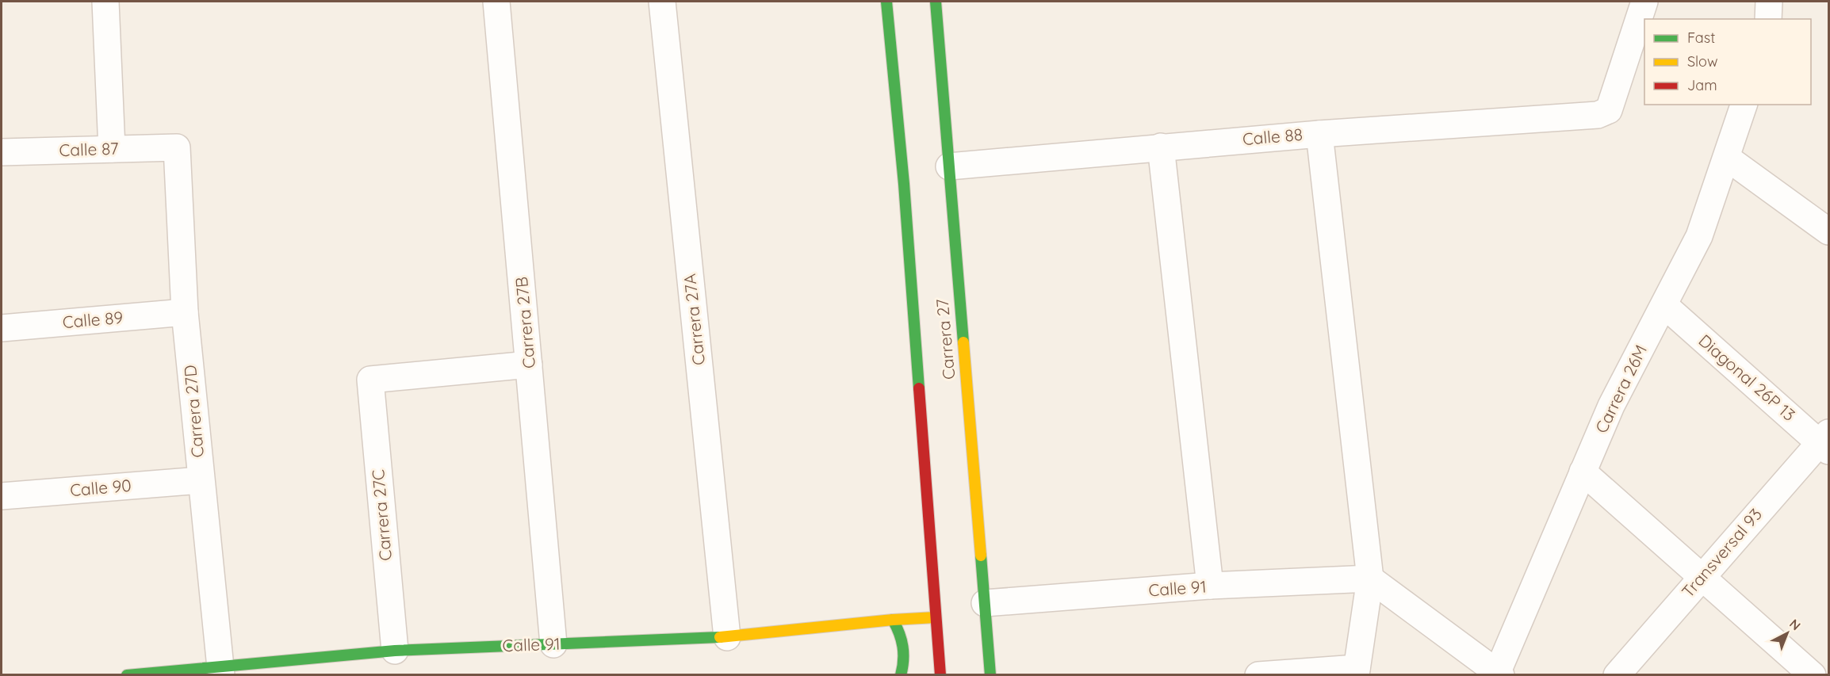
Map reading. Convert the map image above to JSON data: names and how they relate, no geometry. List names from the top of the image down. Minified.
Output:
{"streets":{"main road":["Carrera 27","Calle 91"],"street":["Calle 88","Calle 87","Carrera 27A","Calle 89","Carrera 27B","Diagonal 26P 13","Carrera 26M","Carrera 27D","Calle 90","Carrera 27C","Transversal 93"]},"crossings":[["Calle 88","Carrera 27"],["Calle 87","Carrera 27D"],["Carrera 27A","Calle 91"],["Calle 89","Carrera 27D"],["Carrera 27B","Carrera 27C"],["Carrera 27B","Calle 91"],["Carrera 27","Calle 91"],["Diagonal 26P 13","Carrera 26M"],["Diagonal 26P 13","Transversal 93"],["Carrera 27D","Calle 90"],["Carrera 27D","Calle 91"],["Carrera 27C","Calle 91"]],"legend":["Fast","Slow","Jam"],"north":"top right"}
